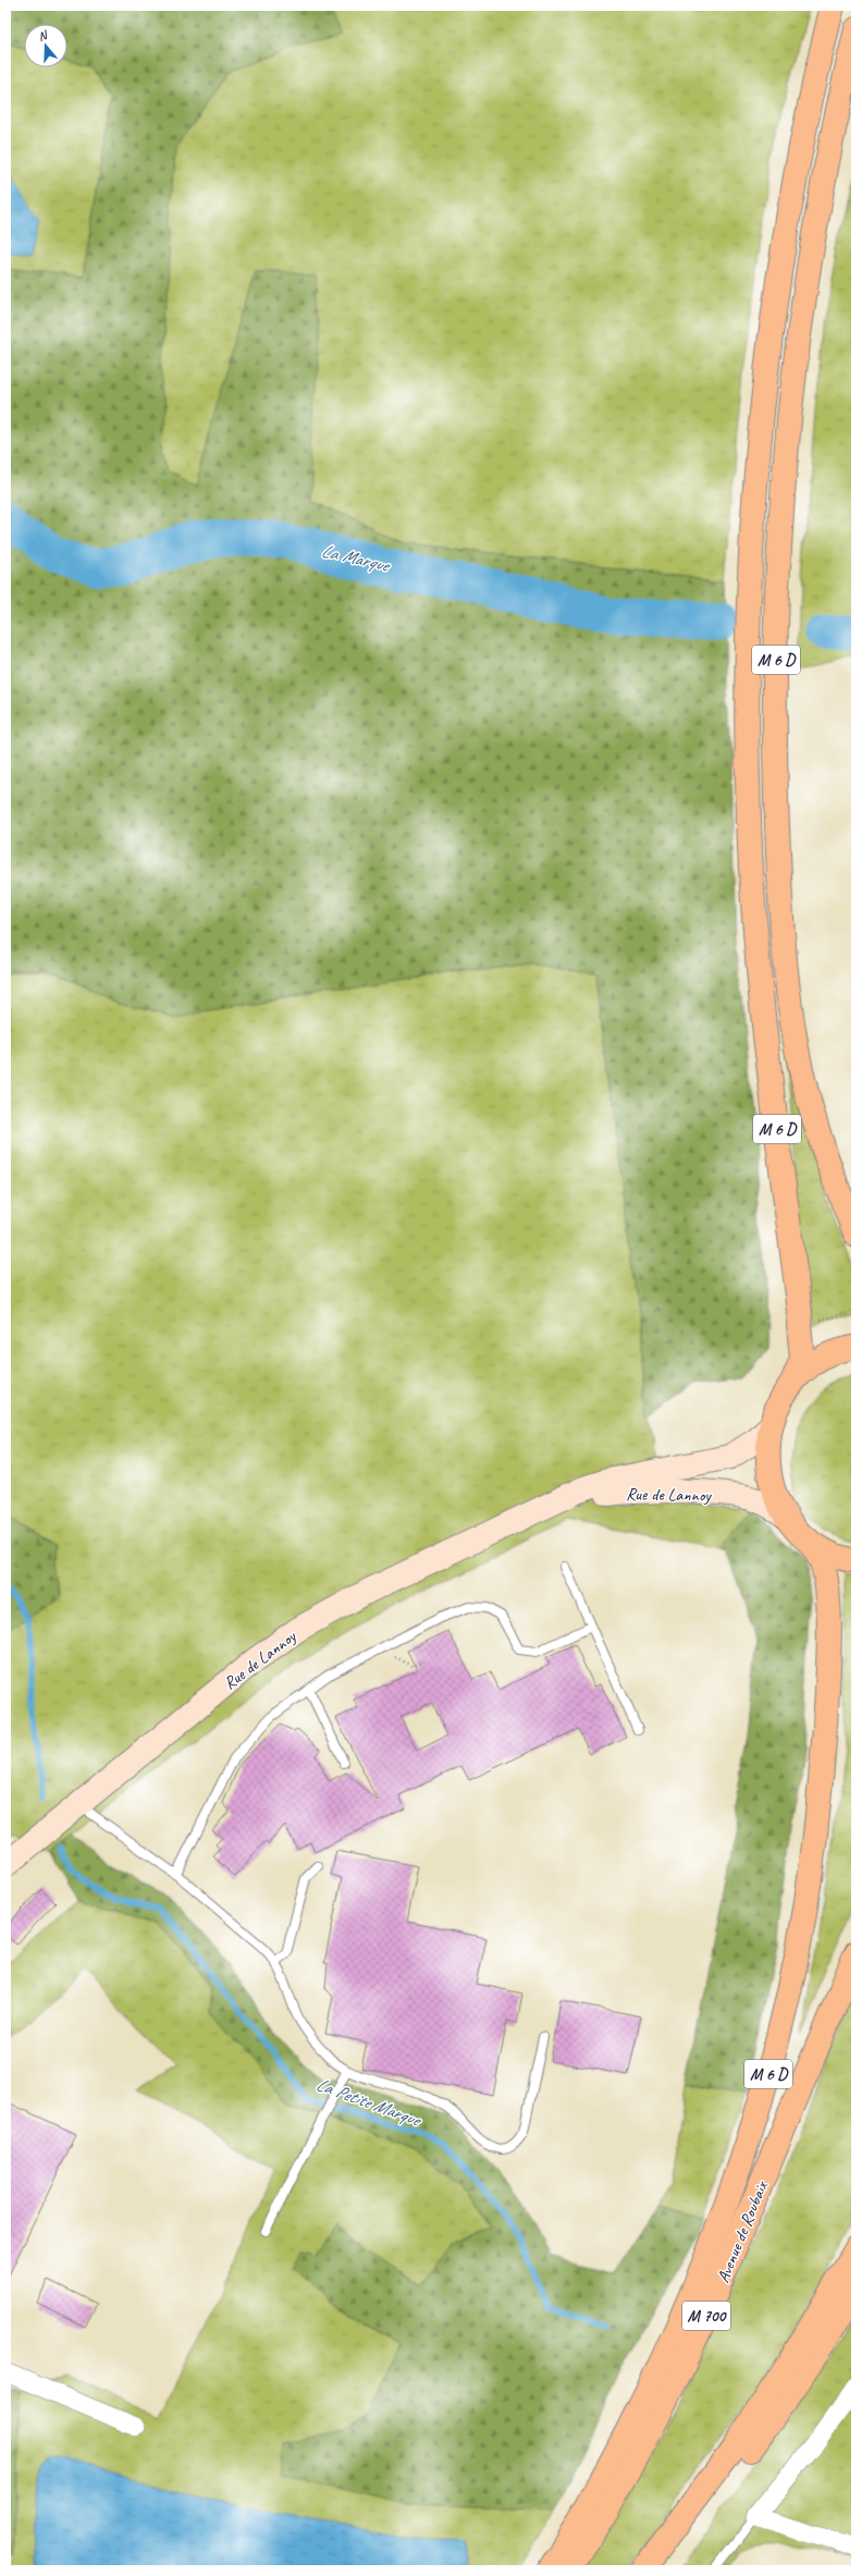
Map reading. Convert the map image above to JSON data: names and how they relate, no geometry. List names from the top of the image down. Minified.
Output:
{"streets":{"highway":["M 6 D","Avenue de Roubaix","M 700"],"main road":["Rue de Lannoy"]},"water":["La Marque","La Petite Marque"],"north":"top"}
